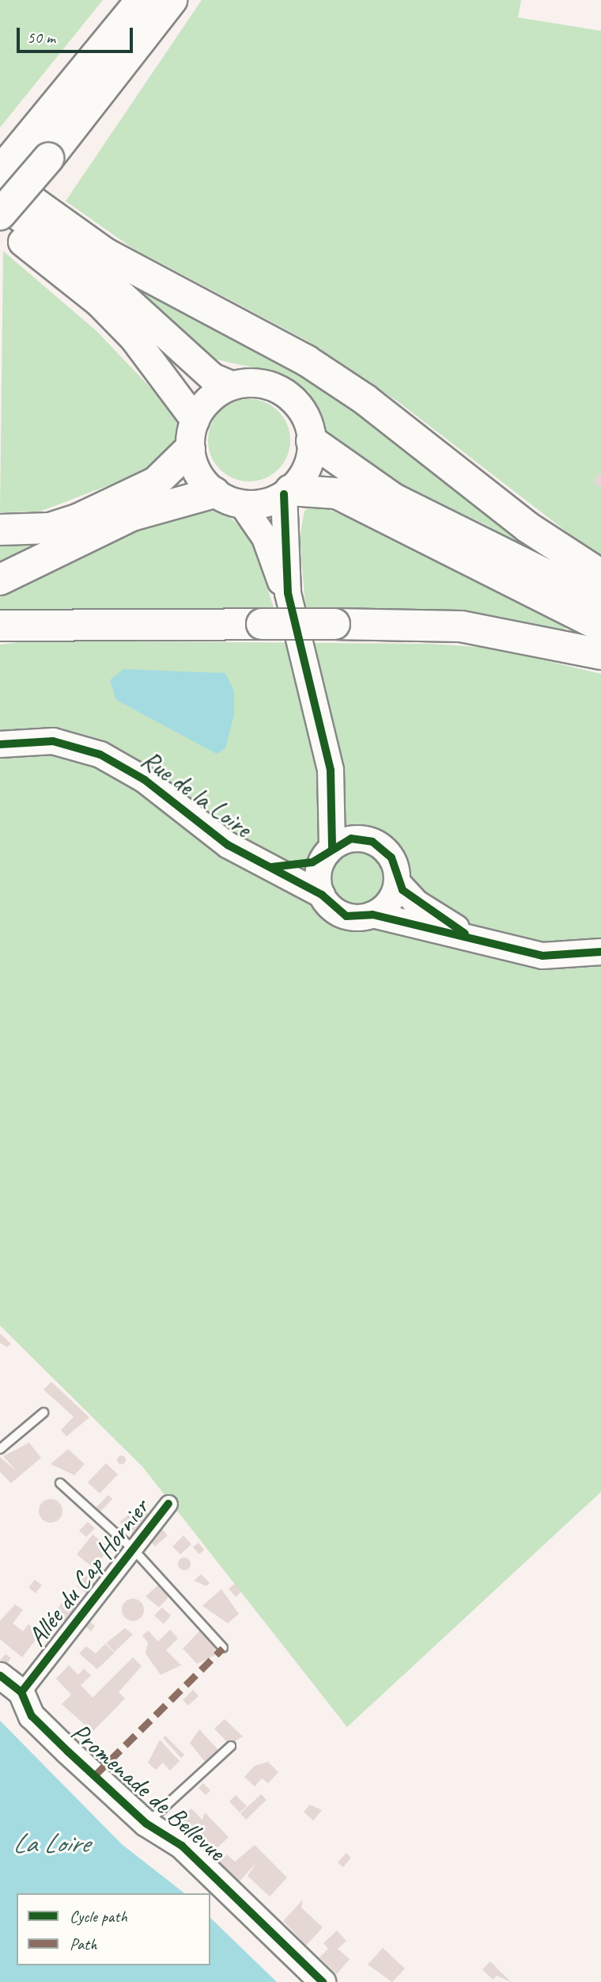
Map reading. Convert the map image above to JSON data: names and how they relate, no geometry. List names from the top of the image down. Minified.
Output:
{"streets":{"street":["Rue de la Loire","Allée du Cap Hornier","Promenade de Bellevue"]},"crossings":[["Allée du Cap Hornier","Promenade de Bellevue"]],"water":["La Loire"],"legend":["Cycle path","Path"],"scale_bar":"50 m"}
